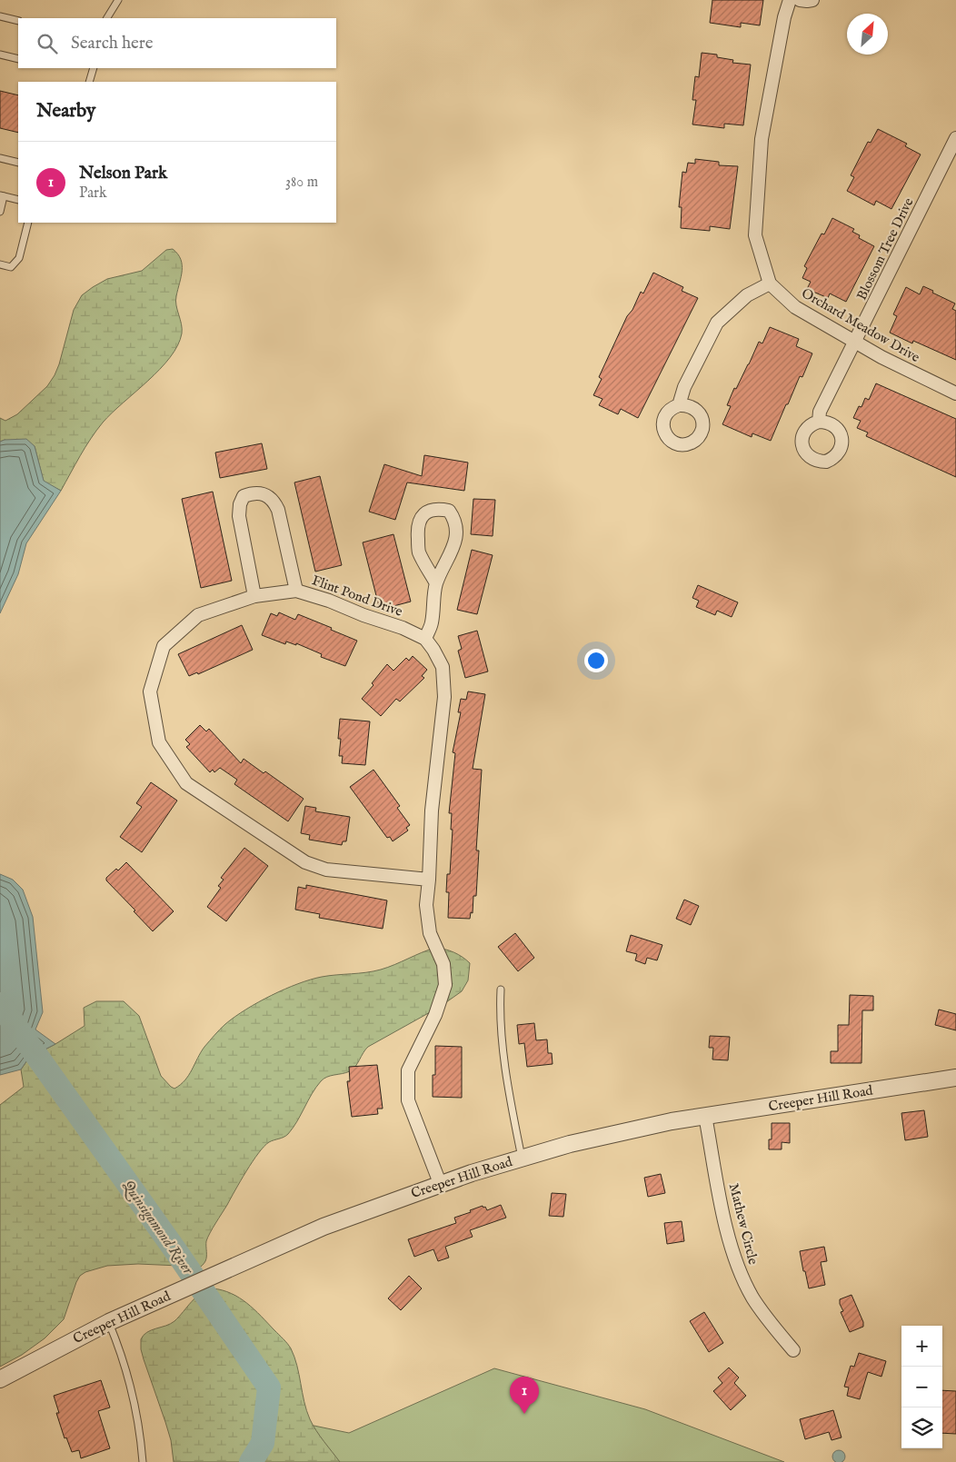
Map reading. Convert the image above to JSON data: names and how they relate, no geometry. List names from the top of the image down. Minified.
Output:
{"streets":{"street":["Blossom Tree Drive","Orchard Meadow Drive","Flint Pond Drive","Creeper Hill Road","Mathew Circle"]},"crossings":[["Blossom Tree Drive","Orchard Meadow Drive"],["Creeper Hill Road","Mathew Circle"]],"water":["Quinsigamond River"],"north":"top right","page":{"search":"Search here","heading":"Nearby","list":[{"mark":"1","name":"Nelson Park","note":"Park","value":"380 m"}],"map_buttons":["+","−"],"pins":"1"}}
